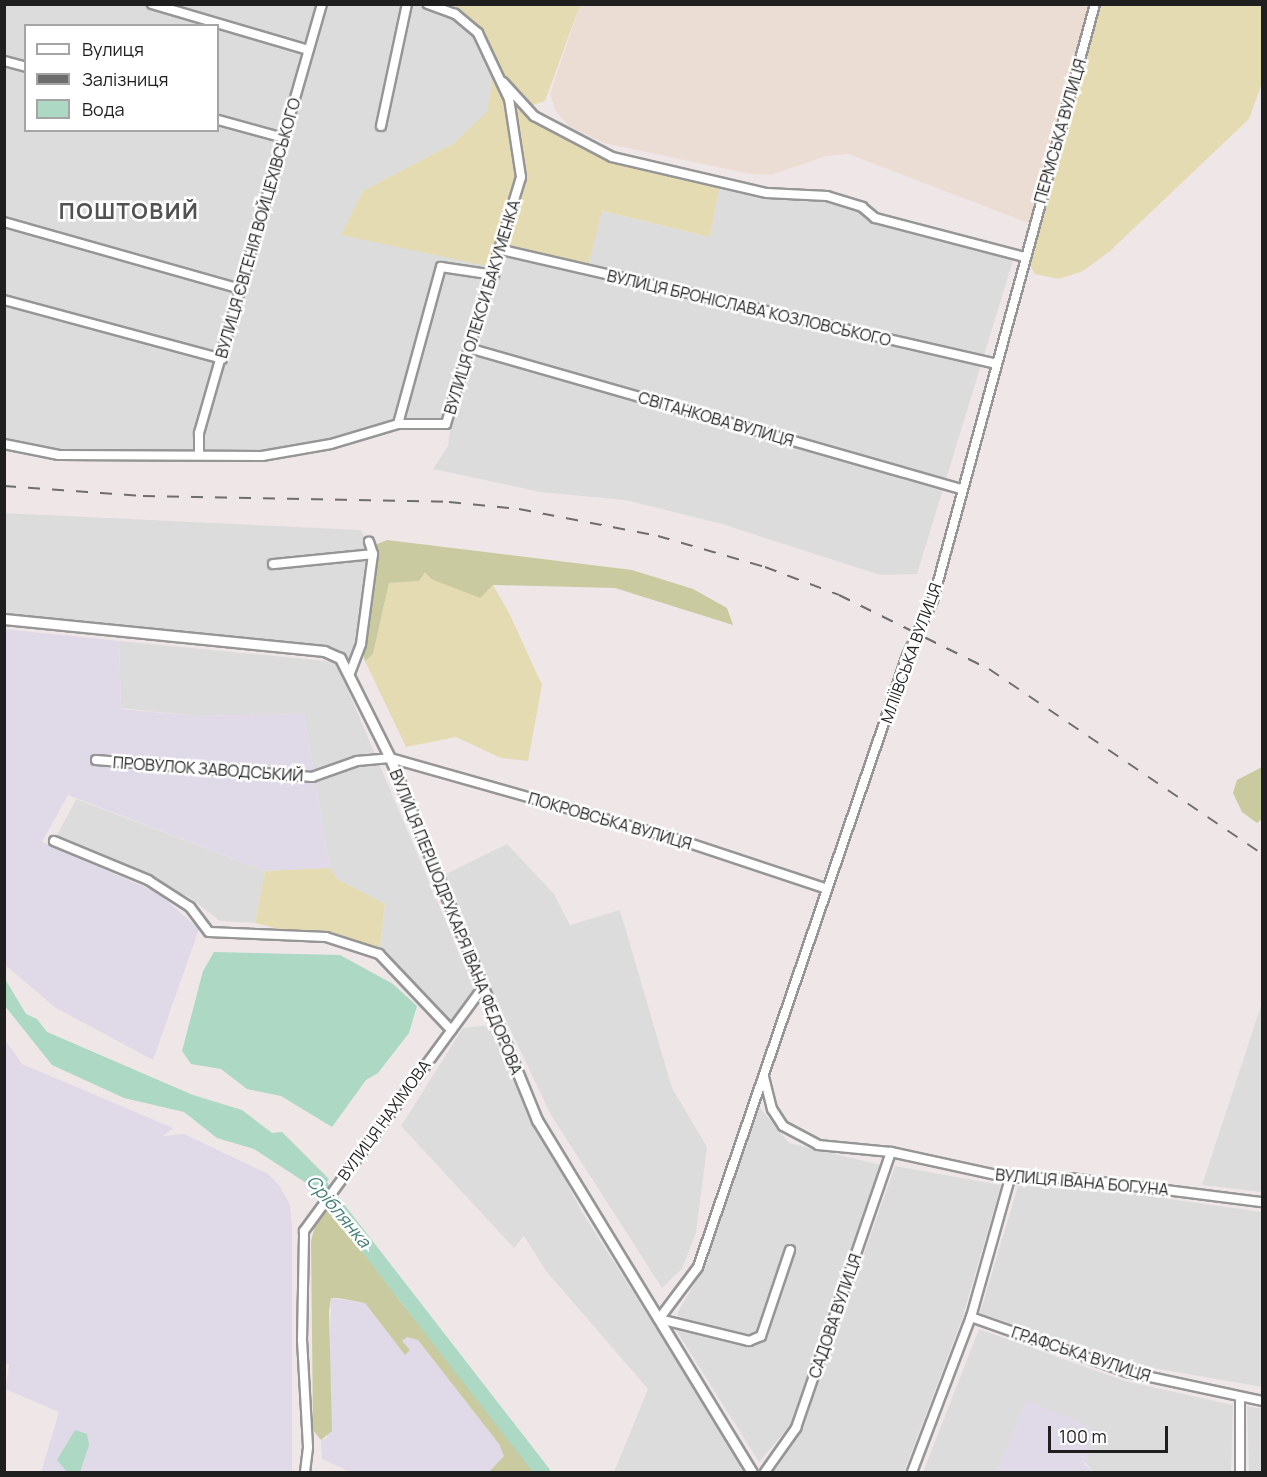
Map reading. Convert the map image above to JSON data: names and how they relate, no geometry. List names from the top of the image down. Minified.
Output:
{"streets":{"street":["ПЕРМСЬКА ВУЛИЦЯ","ВУЛИЦЯ ЄВГЕНІЯ ВОЙЦЕХІВСЬКОГО","ВУЛИЦЯ ОЛЕКСИ БАКУМЕНКА","ВУЛИЦЯ БРОНІСЛАВА КОЗЛОВСЬКОГО","СВІТАНКОВА ВУЛИЦЯ","МЛІЇВСЬКА ВУЛИЦЯ","ПРОВУЛОК ЗАВОДСЬКИЙ","ПОКРОВСЬКА ВУЛИЦЯ","ВУЛИЦЯ ПЕРШОДРУКАРЯ ІВАНА ФЕДОРОВА","ВУЛИЦЯ НАХІМОВА","ВУЛИЦЯ ІВАНА БОГУНА","САДОВА ВУЛИЦЯ","ГРАФСЬКА ВУЛИЦЯ"]},"crossings":[["ПЕРМСЬКА ВУЛИЦЯ","МЛІЇВСЬКА ВУЛИЦЯ"],["ВУЛИЦЯ ЄВГЕНІЯ ВОЙЦЕХІВСЬКОГО","ВУЛИЦЯ ОЛЕКСИ БАКУМЕНКА"],["ВУЛИЦЯ ОЛЕКСИ БАКУМЕНКА","ВУЛИЦЯ БРОНІСЛАВА КОЗЛОВСЬКОГО"],["ВУЛИЦЯ ОЛЕКСИ БАКУМЕНКА","СВІТАНКОВА ВУЛИЦЯ"],["ВУЛИЦЯ БРОНІСЛАВА КОЗЛОВСЬКОГО","МЛІЇВСЬКА ВУЛИЦЯ"],["СВІТАНКОВА ВУЛИЦЯ","МЛІЇВСЬКА ВУЛИЦЯ"],["МЛІЇВСЬКА ВУЛИЦЯ","ПОКРОВСЬКА ВУЛИЦЯ"],["МЛІЇВСЬКА ВУЛИЦЯ","ВУЛИЦЯ ІВАНА БОГУНА"],["ПРОВУЛОК ЗАВОДСЬКИЙ","ПОКРОВСЬКА ВУЛИЦЯ"],["ПРОВУЛОК ЗАВОДСЬКИЙ","ВУЛИЦЯ ПЕРШОДРУКАРЯ ІВАНА ФЕДОРОВА"],["ПОКРОВСЬКА ВУЛИЦЯ","ВУЛИЦЯ ПЕРШОДРУКАРЯ ІВАНА ФЕДОРОВА"],["ВУЛИЦЯ ПЕРШОДРУКАРЯ ІВАНА ФЕДОРОВА","ВУЛИЦЯ НАХІМОВА"],["ВУЛИЦЯ ІВАНА БОГУНА","САДОВА ВУЛИЦЯ"]],"districts":["ПОШТОВИЙ"],"water":["Сріблянка"],"legend":["Вулиця","Залізниця","Вода"],"scale_bar":"100 m"}
